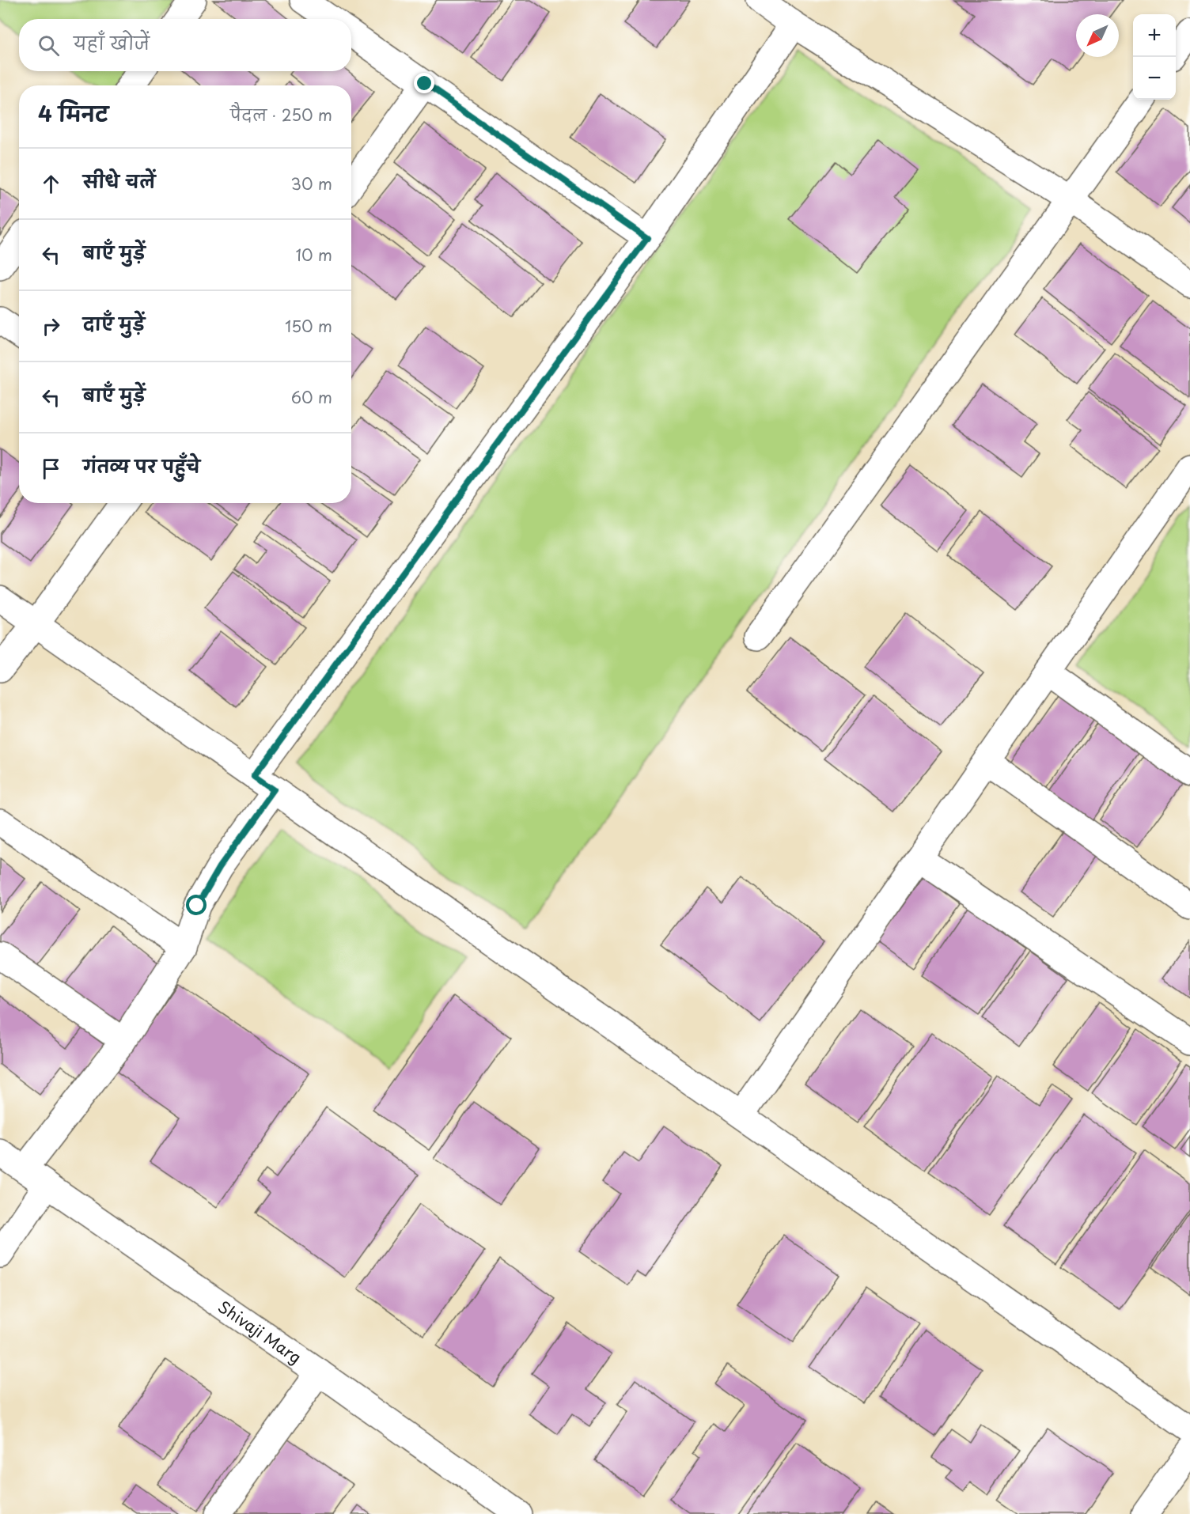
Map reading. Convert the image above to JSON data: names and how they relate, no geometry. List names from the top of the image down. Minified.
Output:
{"streets":{"street":["Shivaji Marg"]},"north":"bottom left","page":{"map_buttons":["+","−"],"search":"यहाँ खोजें","heading":["4 मिनट","पैदल · 250 m"],"list":[["सीधे चलें","30 m"],["बाएँ मुड़ें","10 m"],["दाएँ मुड़ें","150 m"],["बाएँ मुड़ें","60 m"],"गंतव्य पर पहुँचे"]}}
